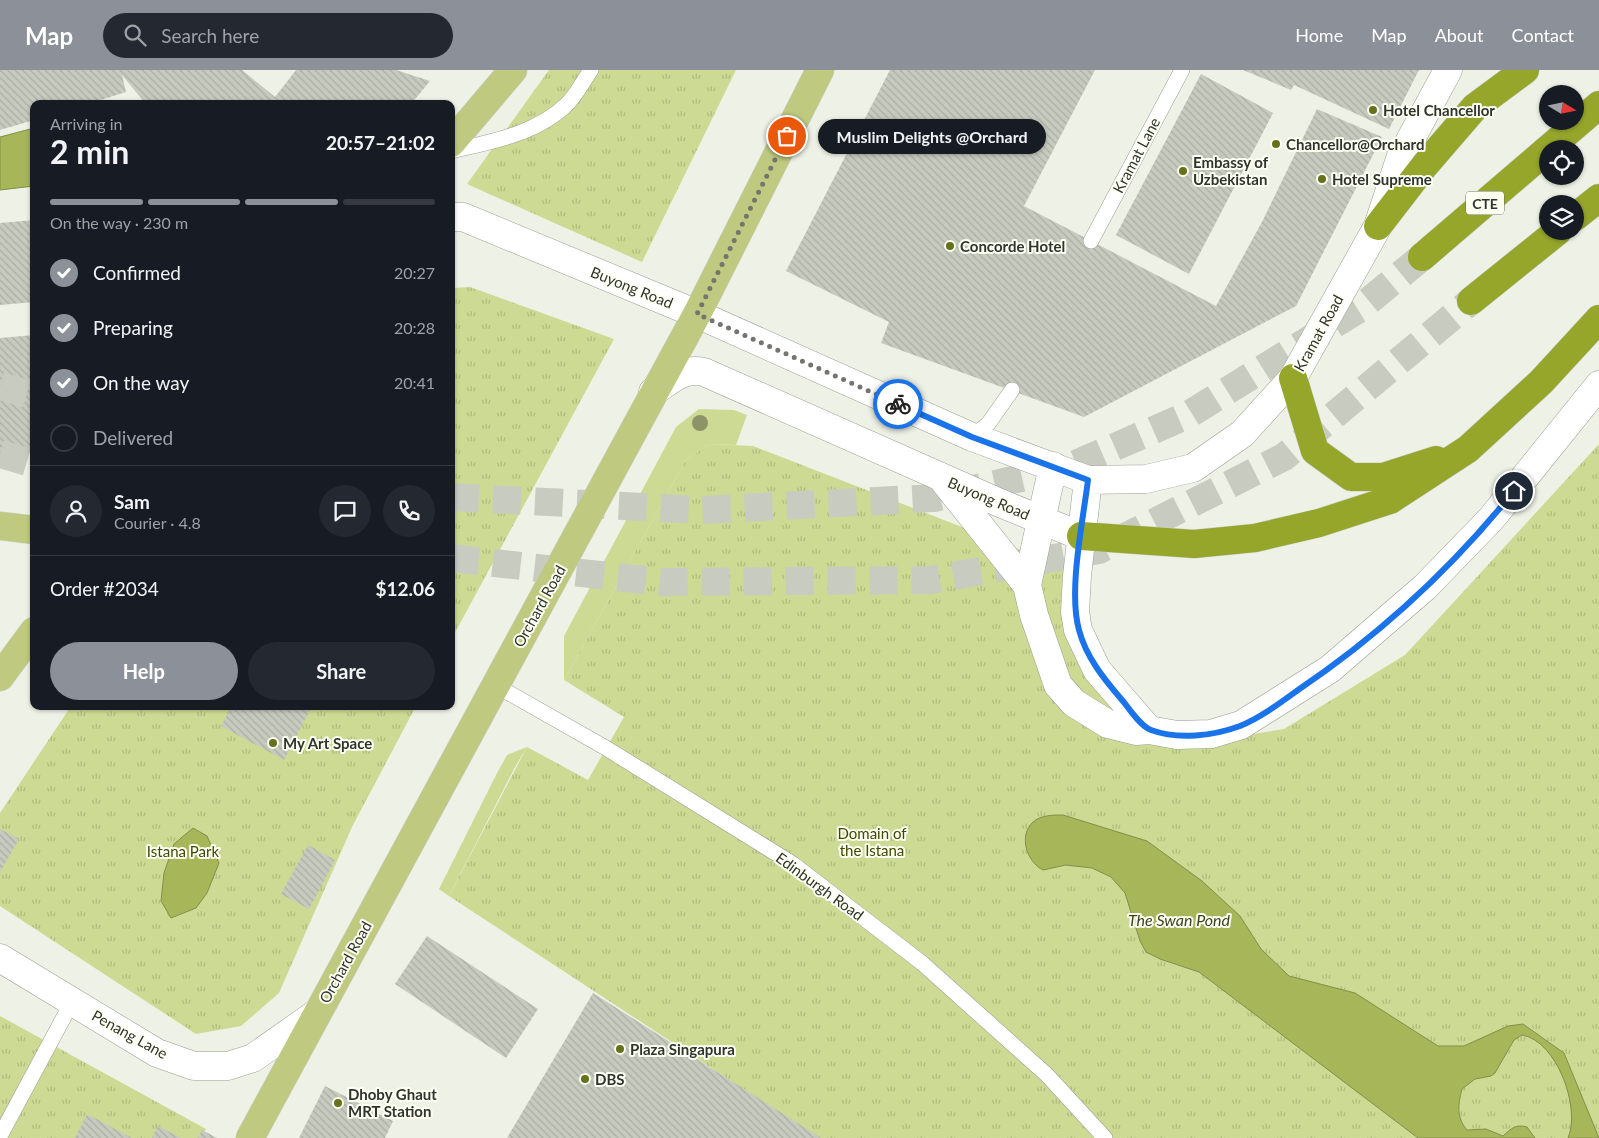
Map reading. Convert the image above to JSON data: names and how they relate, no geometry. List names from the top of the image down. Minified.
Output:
{"streets":{"highway":["CTE"],"main road":["Orchard Road"],"street":["Buyong Road","Kramat Road","Penang Lane"],"lane":["Kramat Lane","Edinburgh Road"]},"crossings":[["Buyong Road","Kramat Road"],["Buyong Road","Orchard Road"],["Orchard Road","Edinburgh Road"],["Orchard Road","Penang Lane"]],"water":["The Swan Pond"],"parks":["Domain of the Istana","Istana Park"],"places":["Hotel Chancellor","Muslim Delights @Orchard","Chancellor@Orchard","Embassy of Uzbekistan","Hotel Supreme","Concorde Hotel","My Art Space","Plaza Singapura","DBS","Dhoby Ghaut MRT Station"],"north":"right","page":{"header":"Map","search":"Search here","nav":["Home","Map","About","Contact"],"heading":["2 min","Arriving in","20:57–21:02"],"panel":["Sam","Courier · 4.8","Order #2034","$12.06"],"bubble":"Muslim Delights @Orchard","bar":"On the way · 230 m","list":[["Confirmed","20:27"],["Preparing","20:28"],["On the way","20:41"],"Delivered"],"buttons":["Help","Share"]}}
